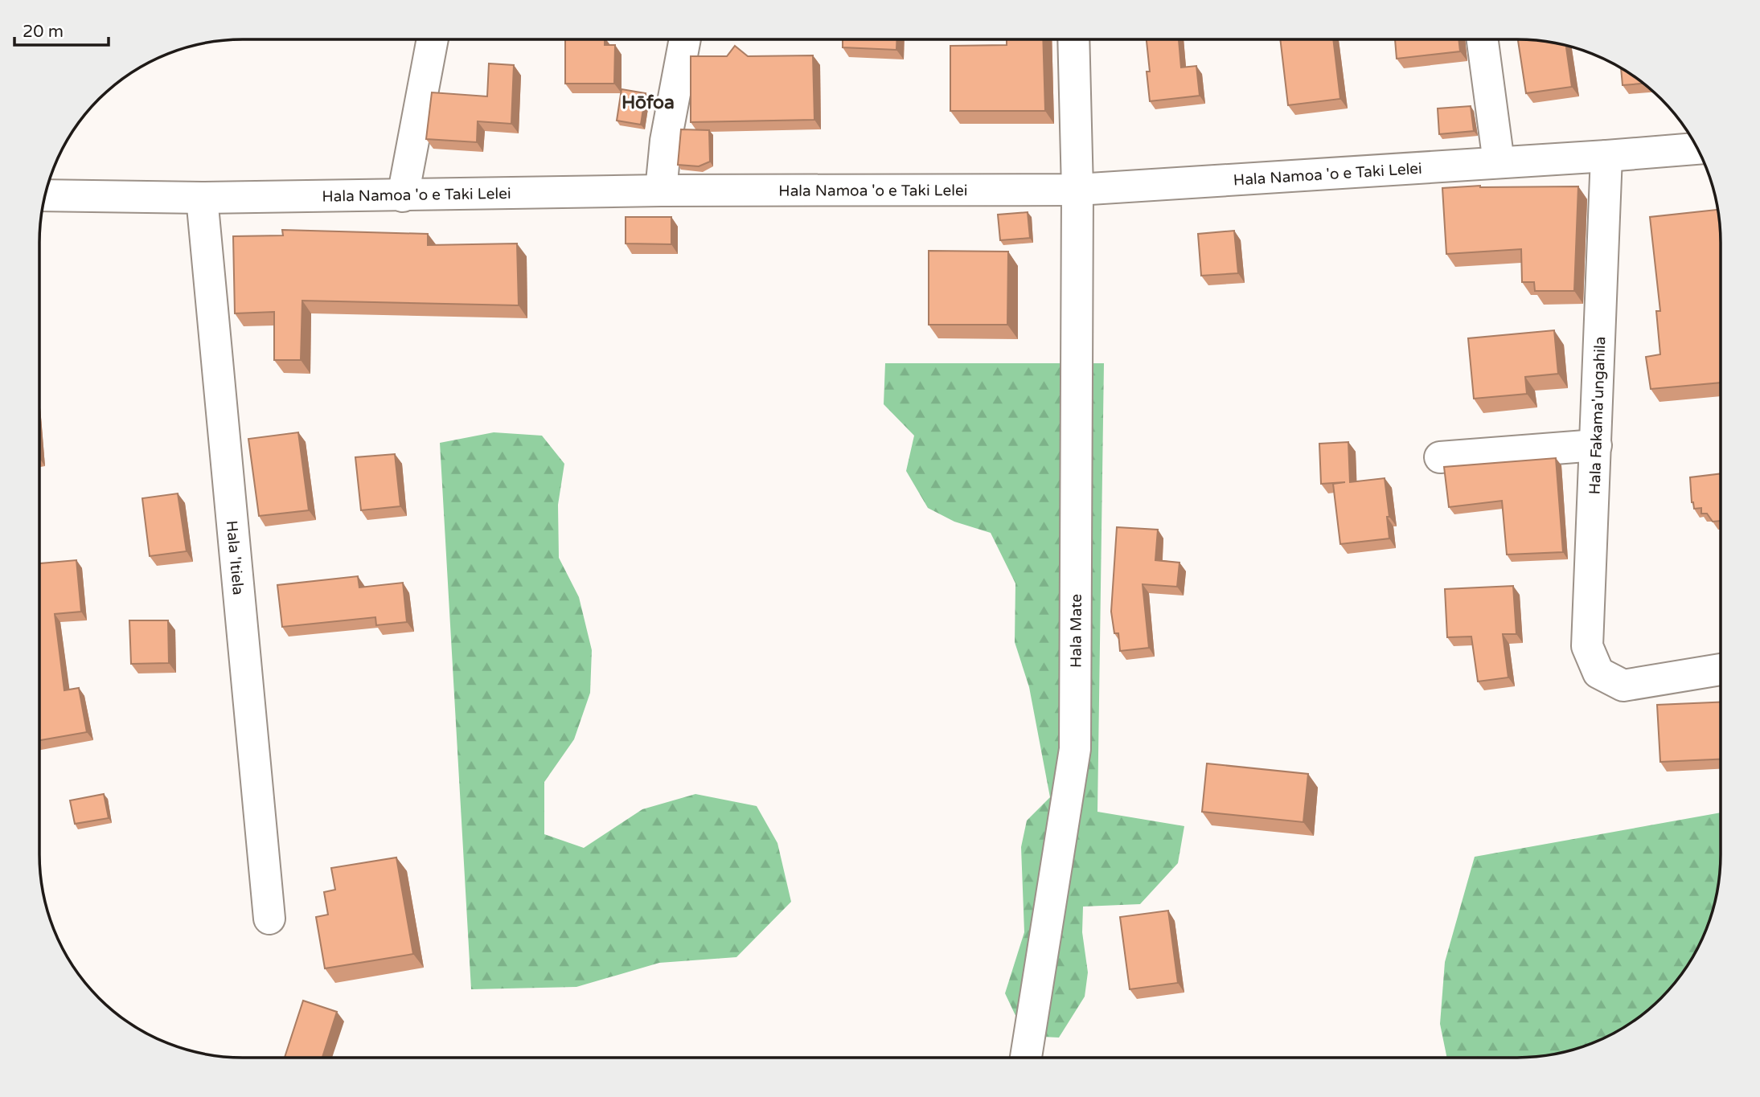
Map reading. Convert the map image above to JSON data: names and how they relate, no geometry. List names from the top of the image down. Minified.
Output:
{"streets":{"street":["Hala Namoa 'o e Taki Lelei","Hala Fakama'ungahila","Hala 'Itiela","Hala Mate"]},"crossings":[["Hala Namoa 'o e Taki Lelei","Hala Fakama'ungahila"],["Hala Namoa 'o e Taki Lelei","Hala 'Itiela"],["Hala Namoa 'o e Taki Lelei","Hala Mate"]],"districts":["Hōfoa"],"scale_bar":"20 m"}
